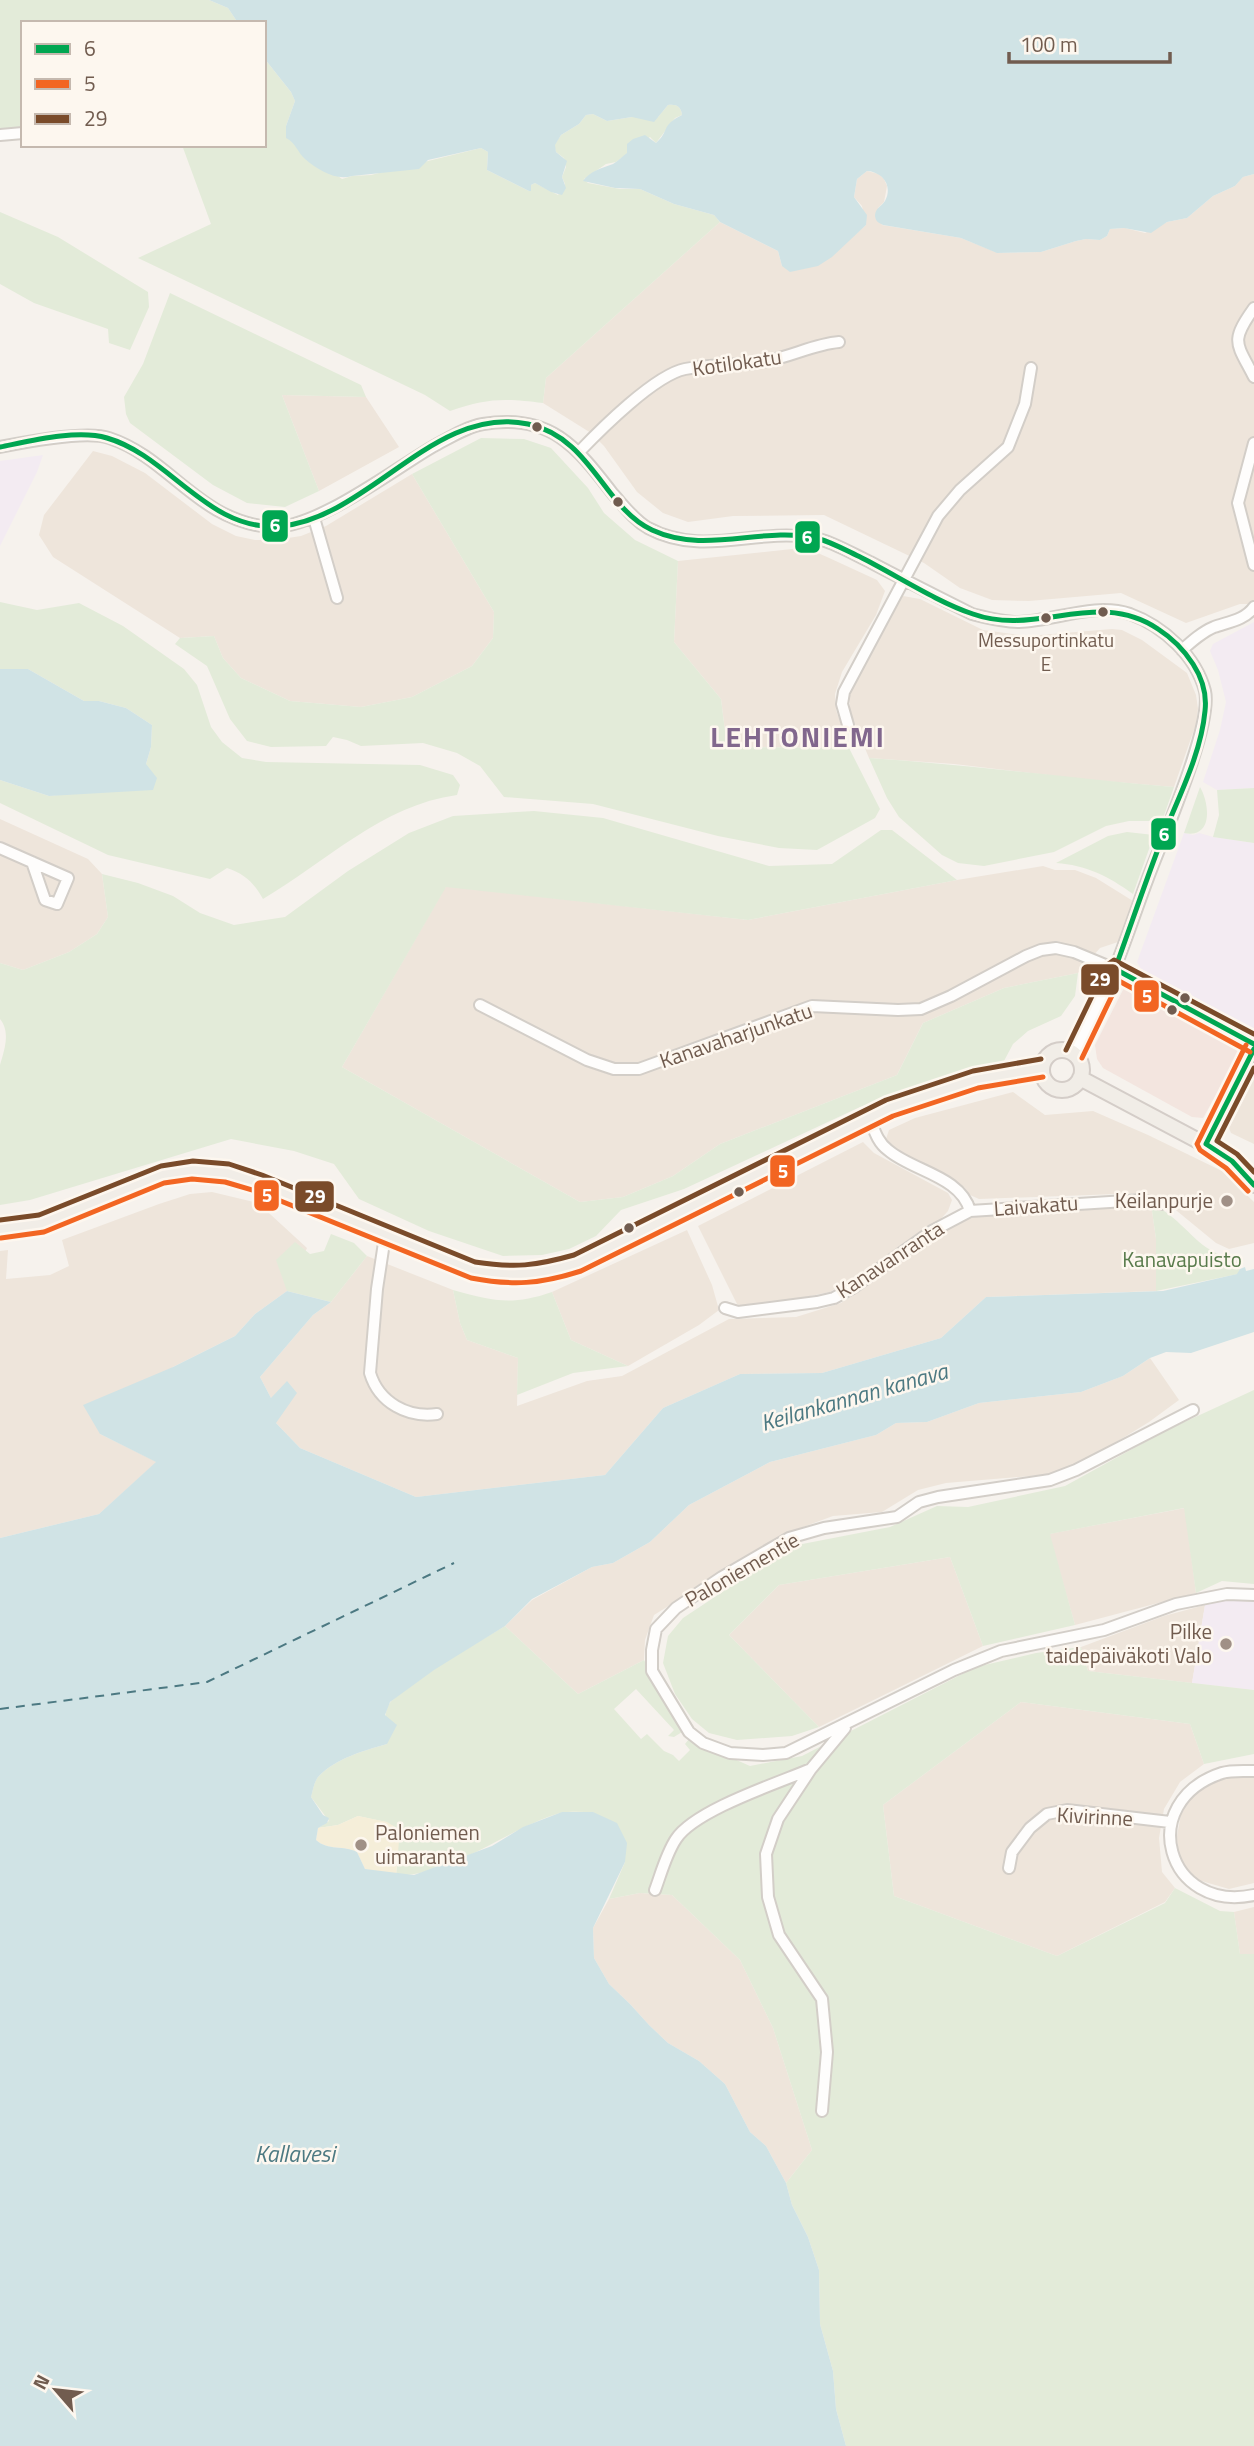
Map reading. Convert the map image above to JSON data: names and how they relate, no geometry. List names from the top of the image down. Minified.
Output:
{"streets":{"street":["Kotilokatu","Kanavaharjunkatu","Laivakatu","Kanavanranta","Paloniementie","Kivirinne"]},"crossings":[["Laivakatu","Kanavanranta"]],"districts":["LEHTONIEMI"],"water":["Keilankannan kanava","Kallavesi"],"parks":["Kanavapuisto"],"places":["Messuportinkatu E","Keilanpurje","Pilke taidepäiväkoti Valo","Paloniemen uimaranta"],"lines":["transit line 6","transit line 29","transit line 5"],"legend":["6","5","29"],"scale_bar":"100 m","north":"top left"}
